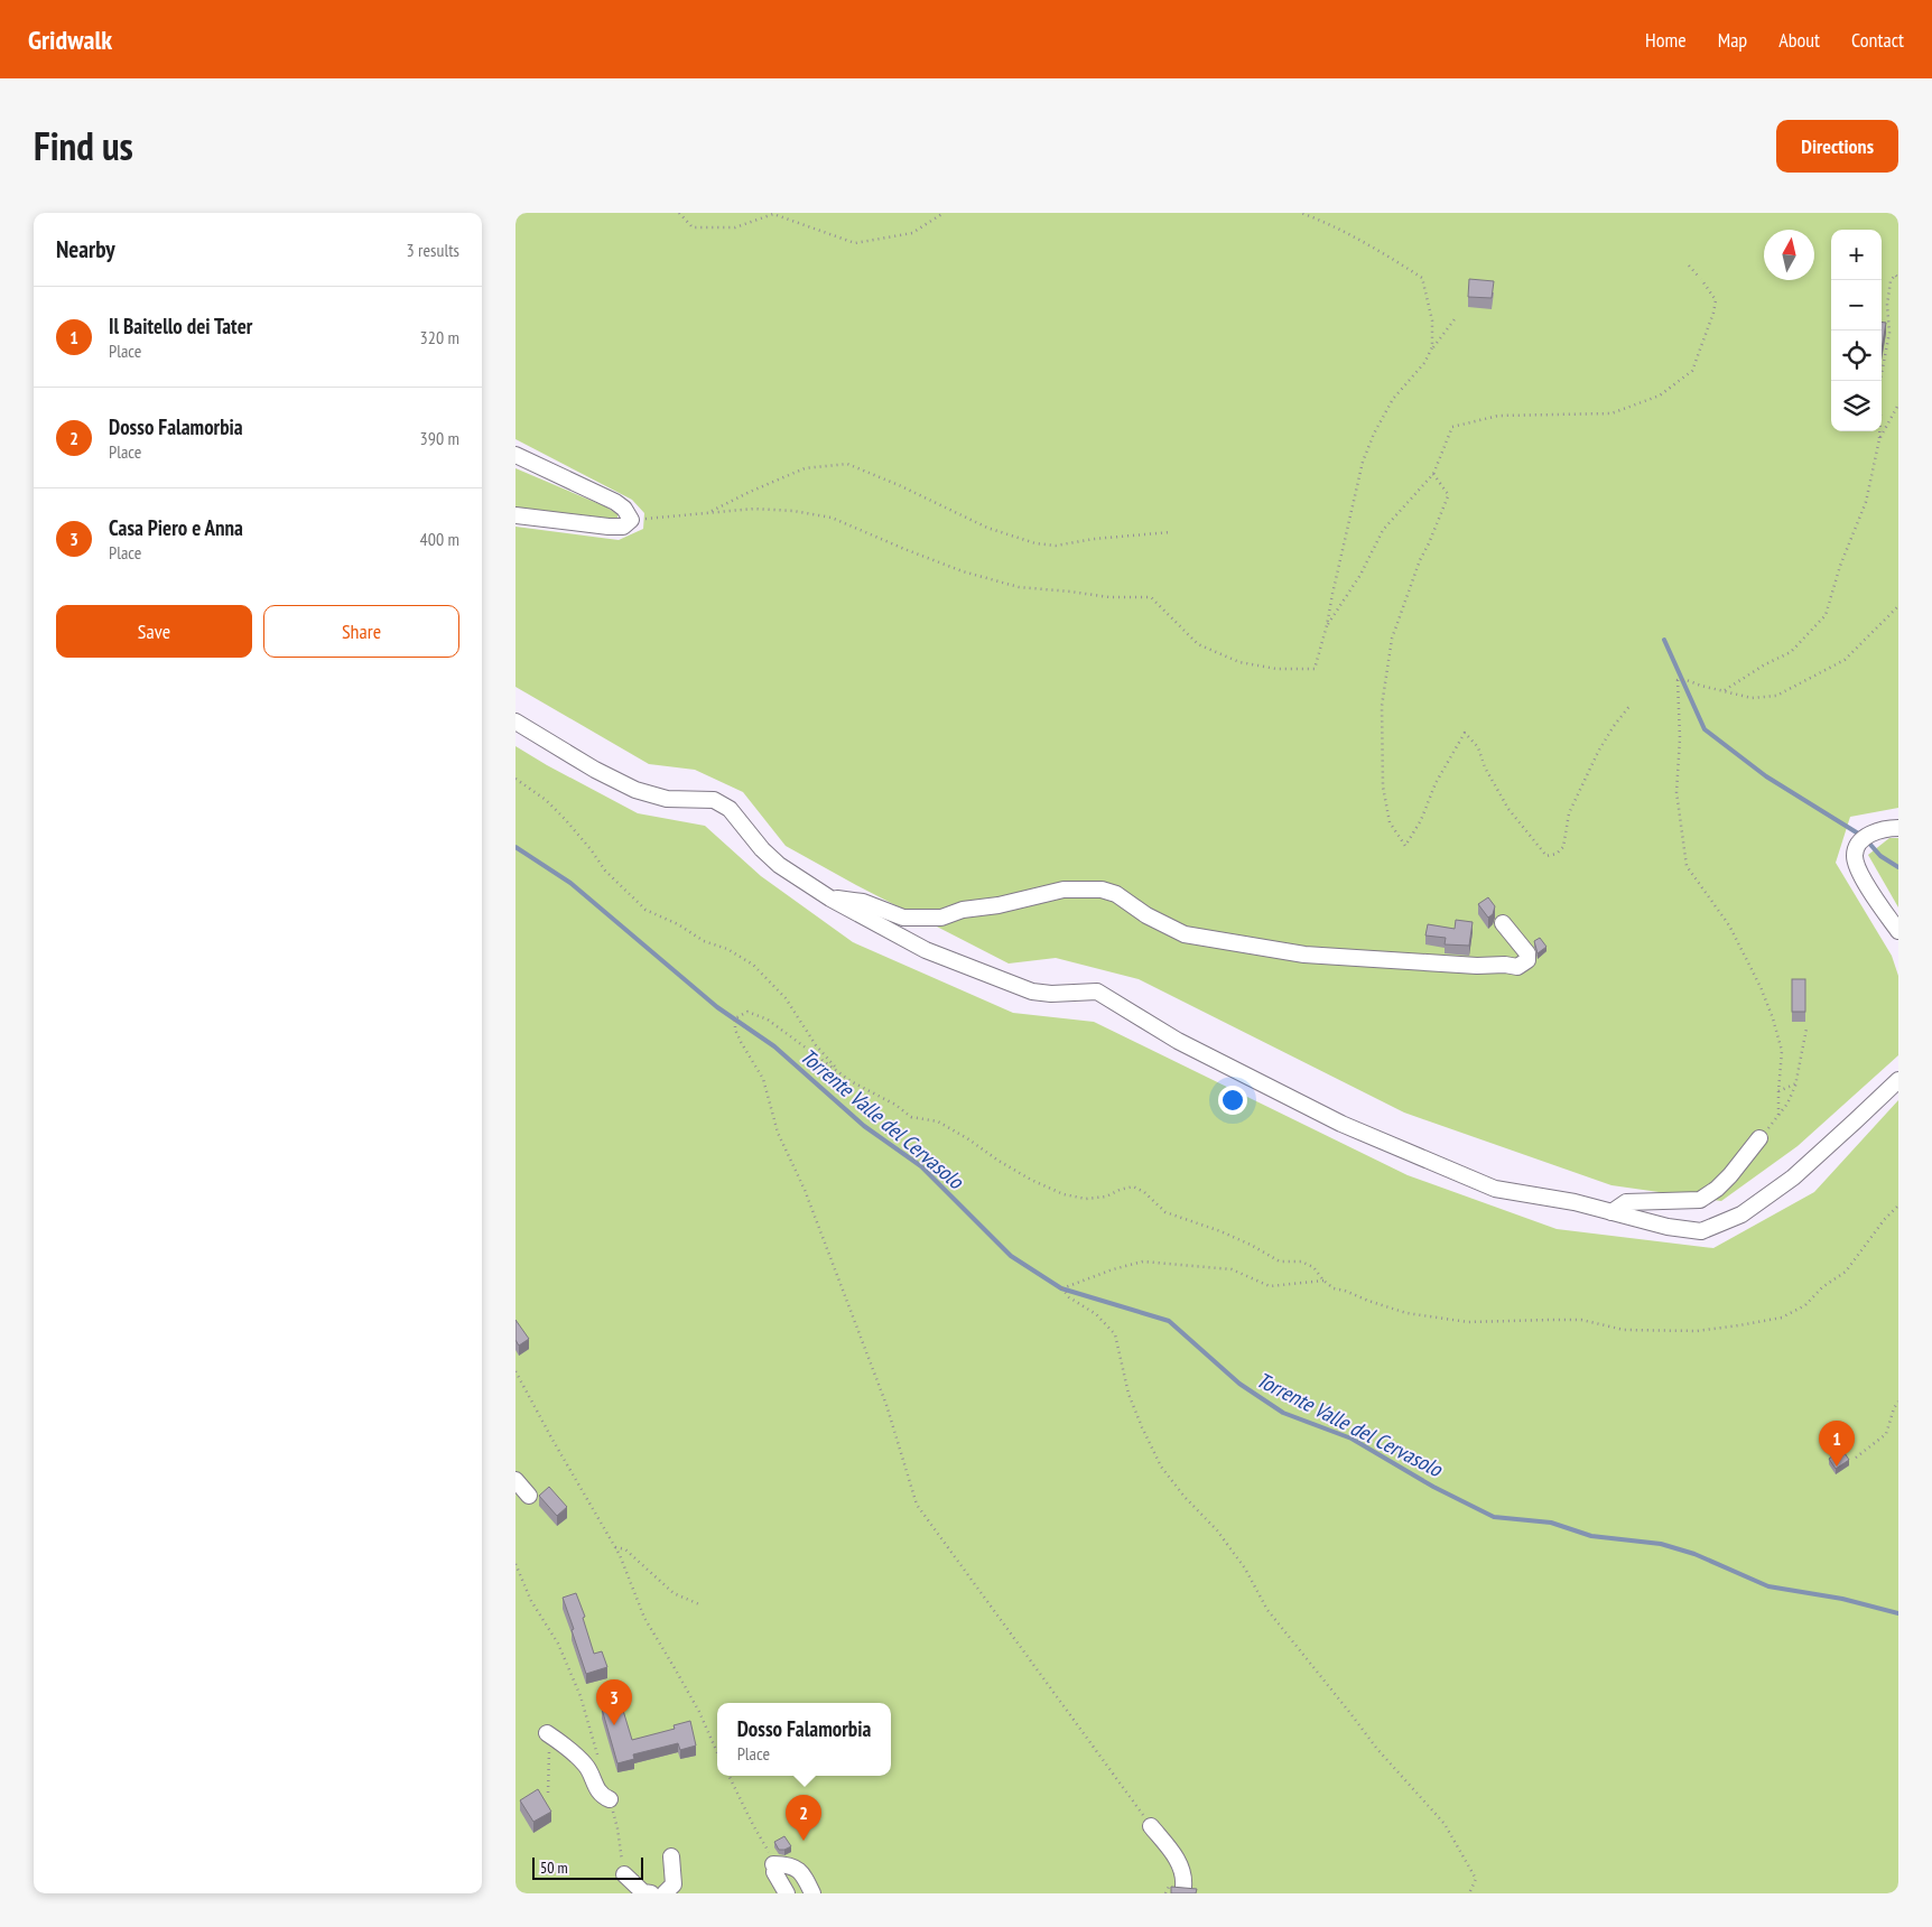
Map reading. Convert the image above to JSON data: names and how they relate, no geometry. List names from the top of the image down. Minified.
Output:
{"water":["Torrente Valle del Cervasolo"],"scale_bar":"50 m","north":"top","page":{"header":"Gridwalk","nav":["Home","Map","About","Contact"],"title":"Find us","buttons":["Directions",["Save","Share"]],"heading":["Nearby","3 results"],"map_buttons":["+","−"],"list":[{"mark":"1","name":"Il Baitello dei Tater","note":"Place","value":"320 m"},{"mark":"2","name":"Dosso Falamorbia","note":"Place","value":"390 m"},{"mark":"3","name":"Casa Piero e Anna","note":"Place","value":"400 m"}],"pins":["1","3","2"],"popup":["Dosso Falamorbia","Place"],"scale":"50 m"}}
